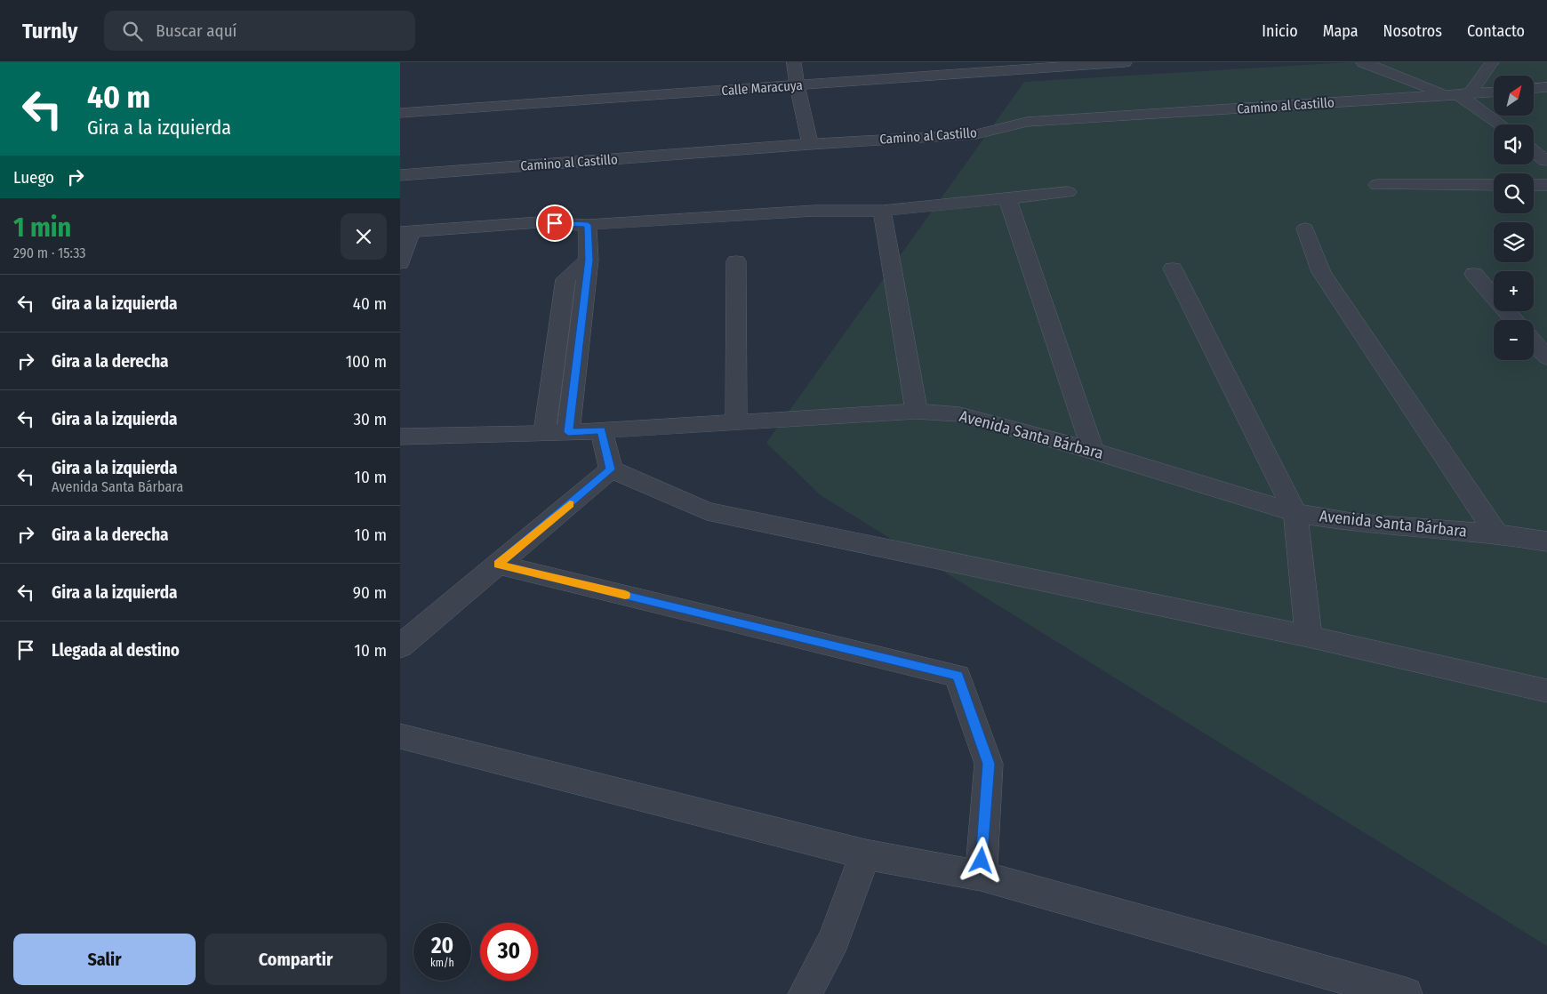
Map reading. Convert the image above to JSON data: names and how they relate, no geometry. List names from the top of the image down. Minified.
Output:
{"streets":{"street":["Calle Maracuya","Camino al Castillo","Avenida Santa Bárbara"]},"north":"top right","page":{"header":"Turnly","search":"Buscar aquí","nav":["Inicio","Mapa","Nosotros","Contacto"],"turn":["40 m","Gira a la izquierda"],"map_buttons":["+","−"],"then":"Luego","heading":["1 min","290 m · 15:33"],"list":[{"name":"Gira a la izquierda","value":"40 m"},{"name":"Gira a la derecha","value":"100 m"},{"name":"Gira a la izquierda","value":"30 m"},{"name":"Gira a la izquierda","note":"Avenida Santa Bárbara","value":"10 m"},{"name":"Gira a la derecha","value":"10 m"},{"name":"Gira a la izquierda","value":"90 m"},{"name":"Llegada al destino","value":"10 m"}],"speed":"20 km/h","limit":"30","buttons":["Salir","Compartir"]}}
